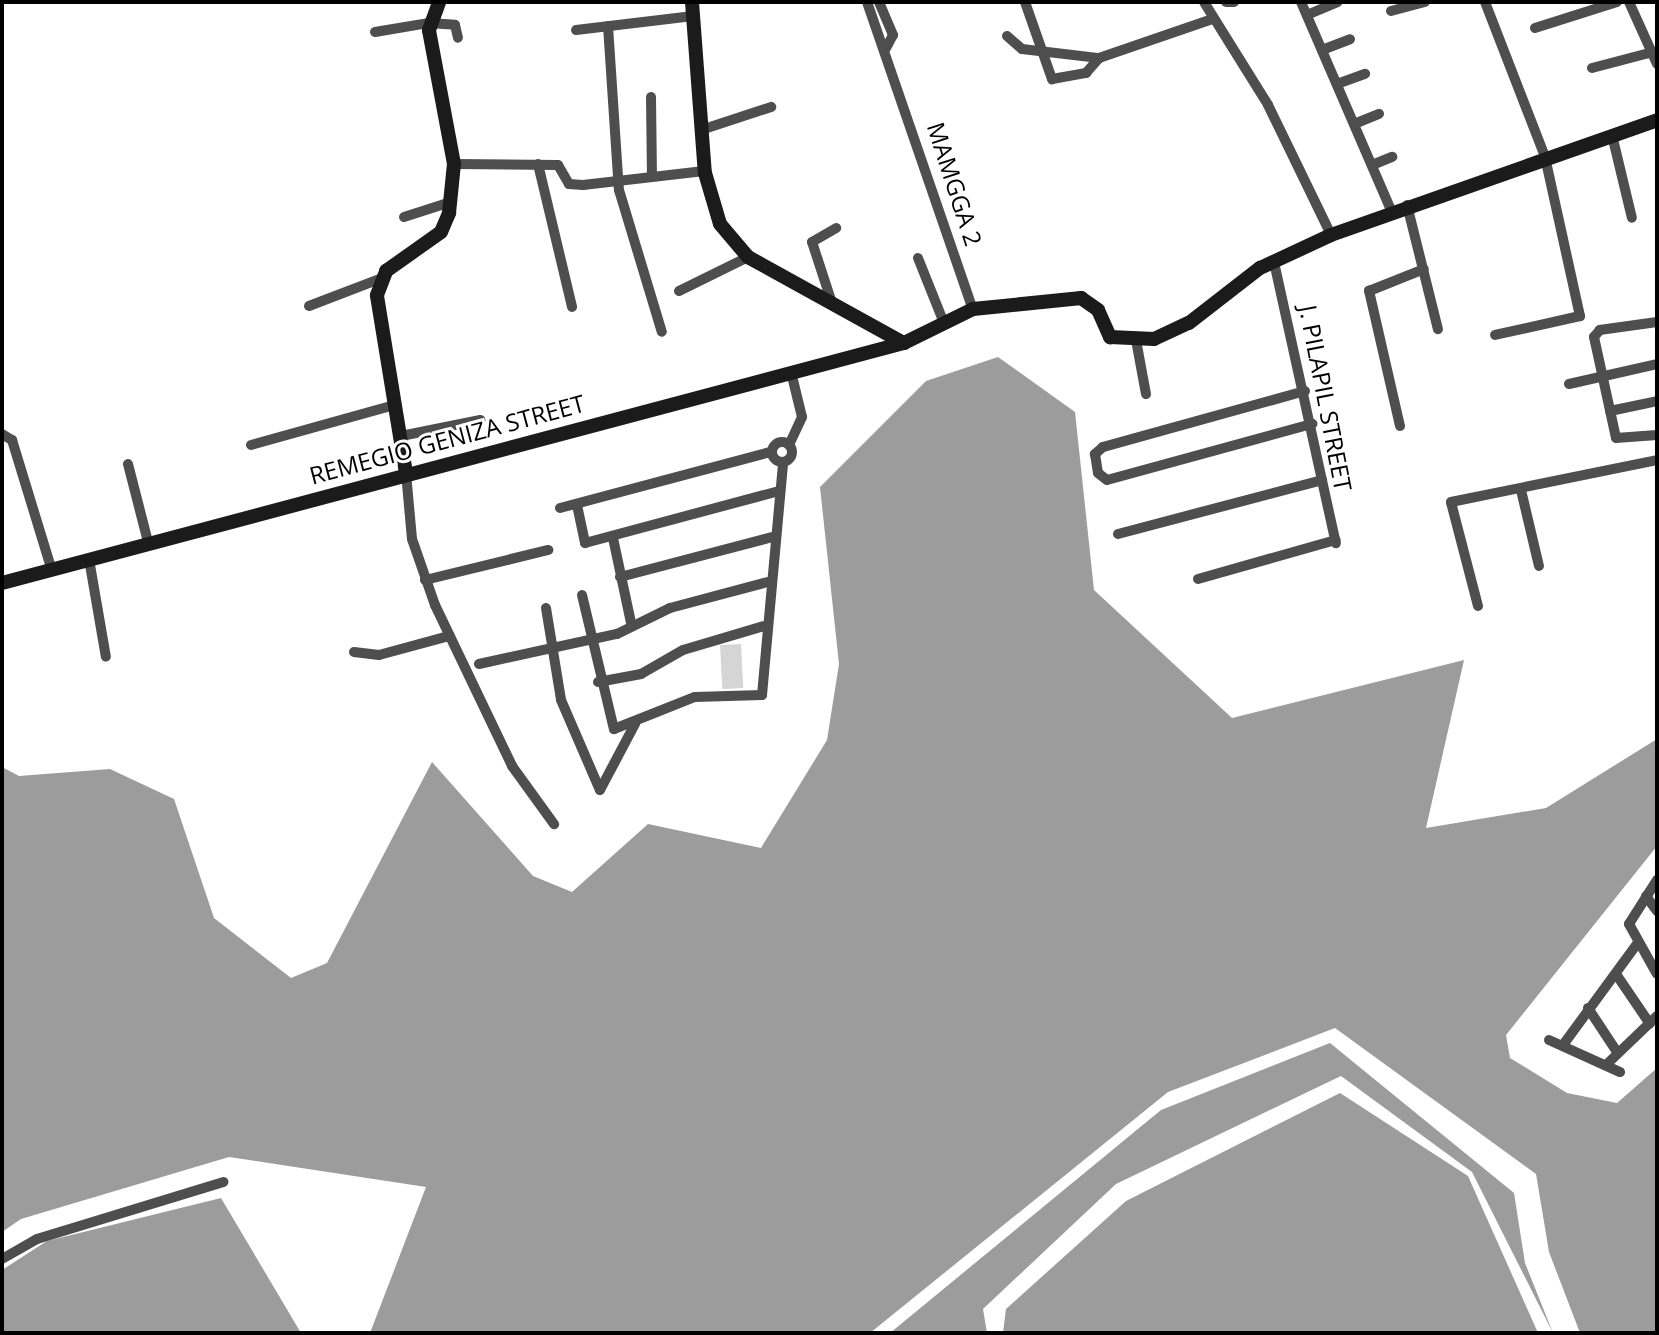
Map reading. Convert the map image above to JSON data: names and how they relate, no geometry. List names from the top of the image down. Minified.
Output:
{"streets":{"street":["MAMGGA 2","J. PILAPIL STREET","REMEGIO GENIZA STREET"]}}
